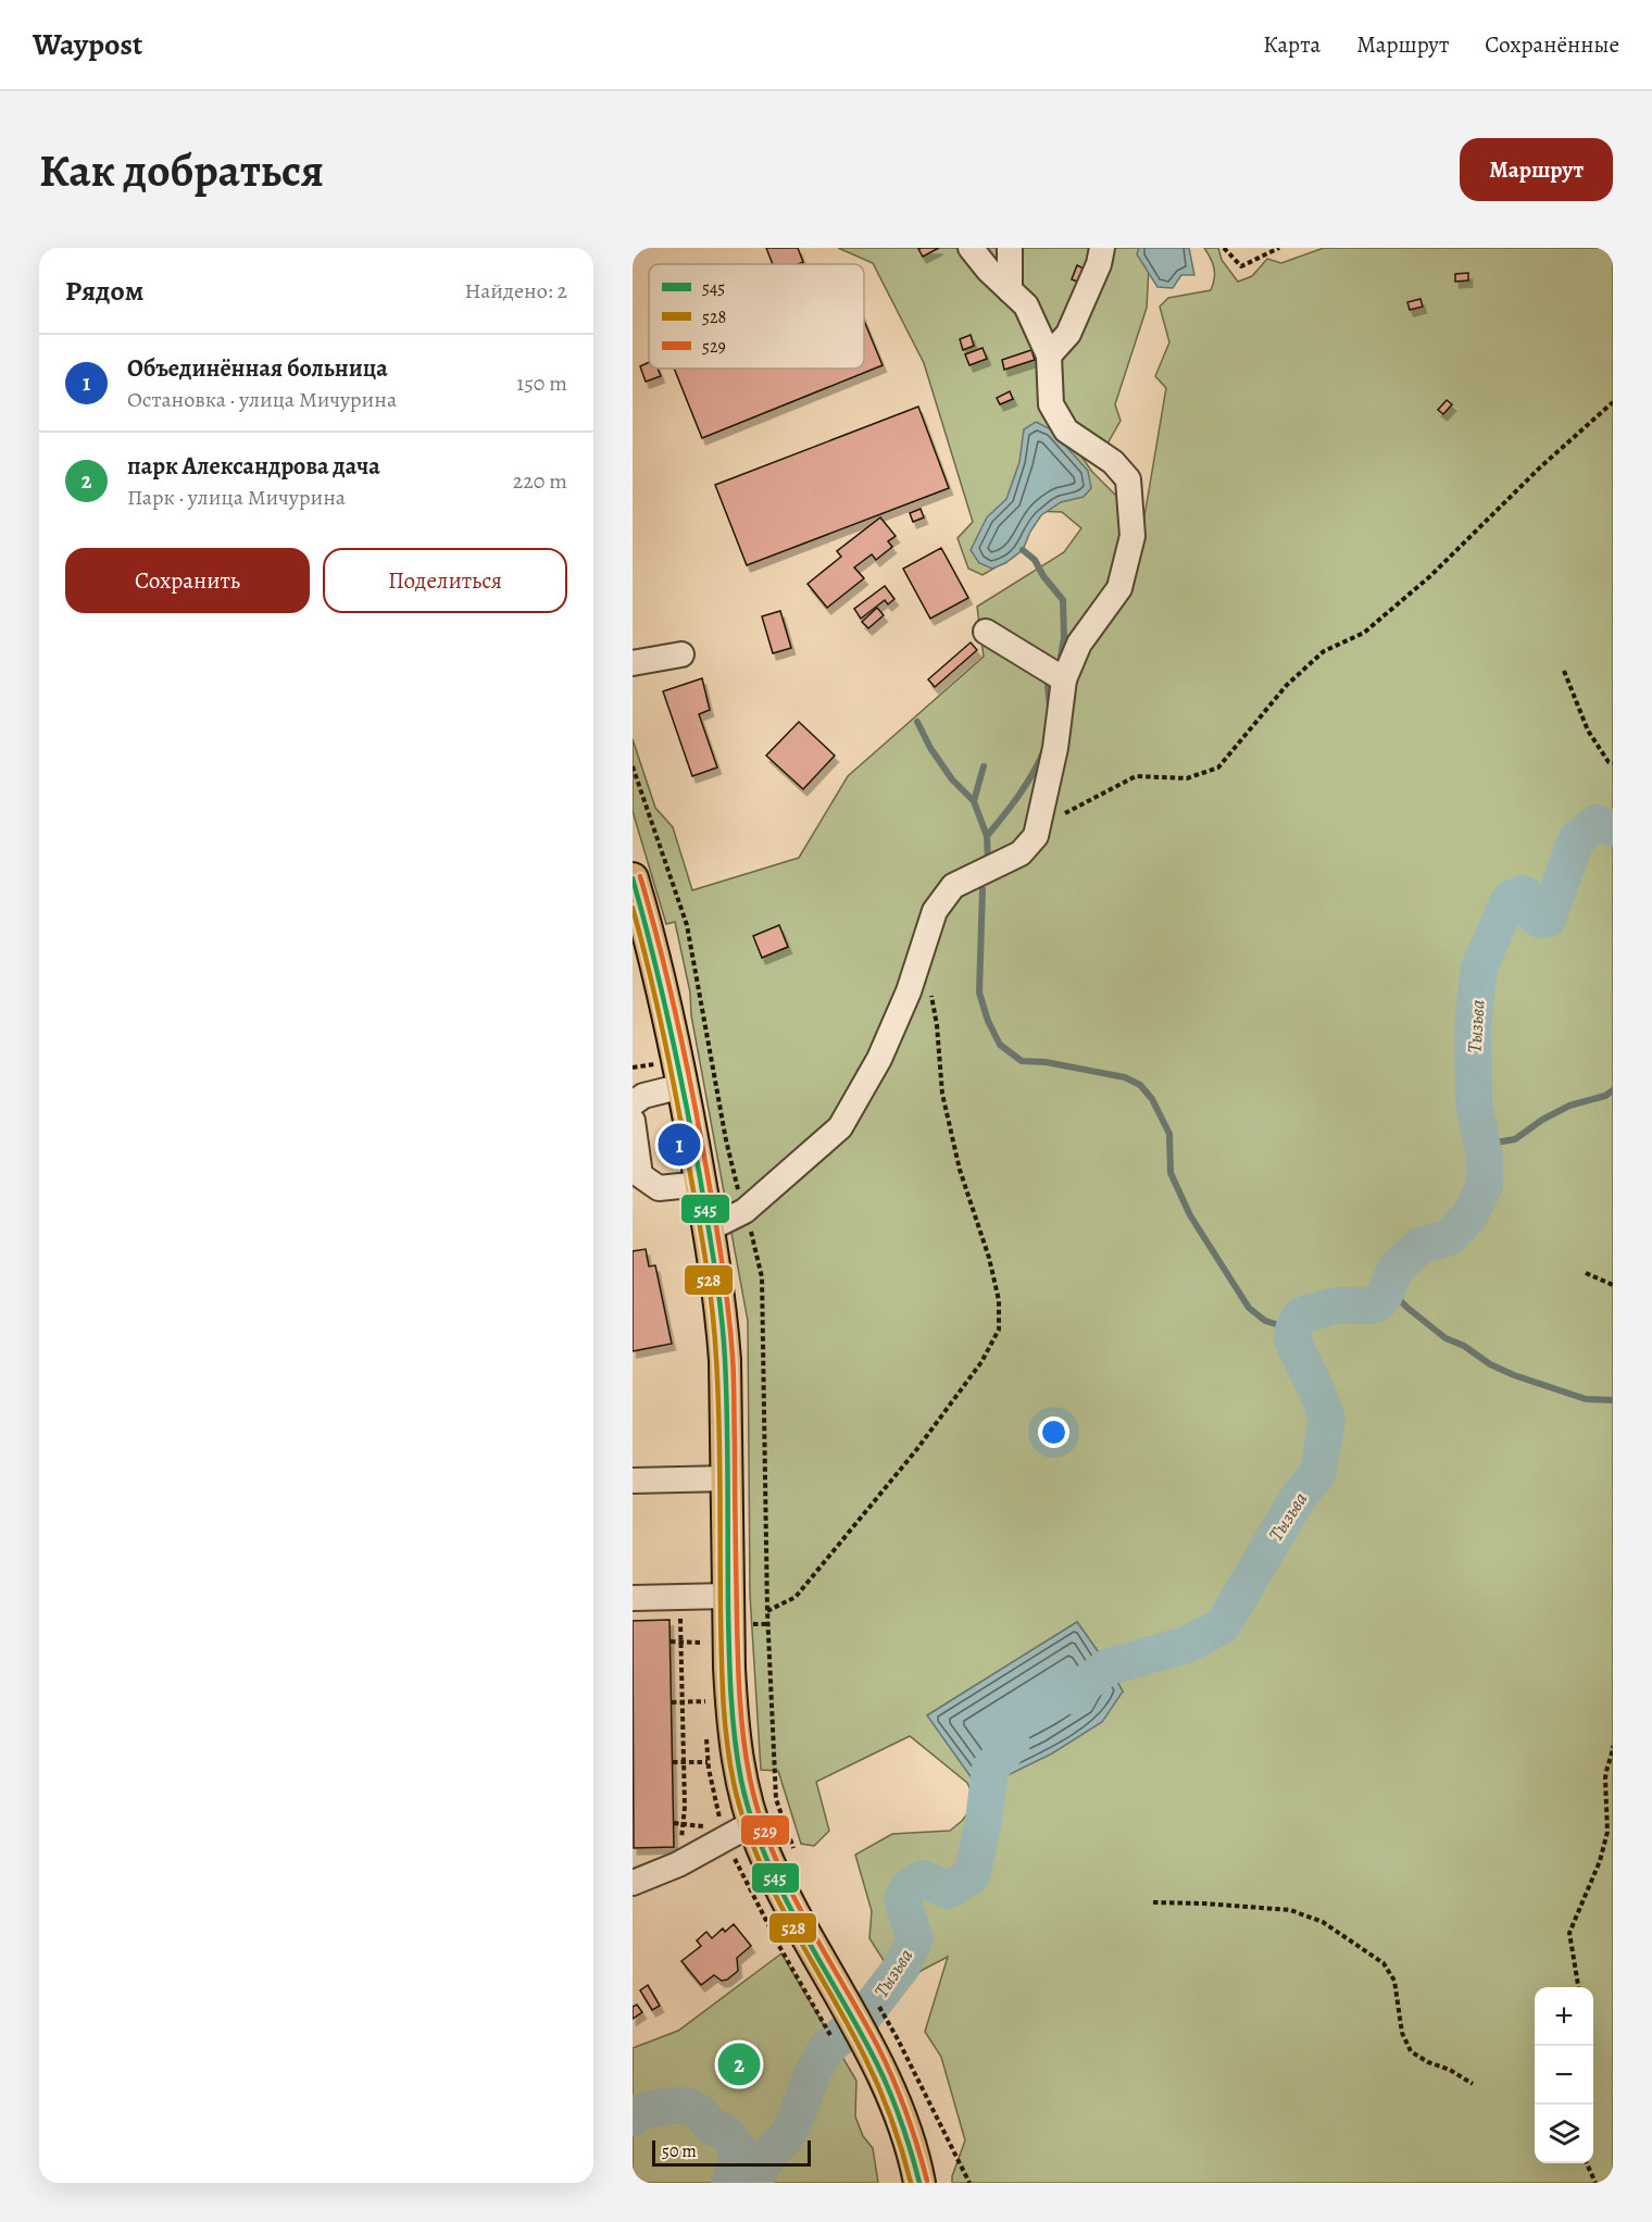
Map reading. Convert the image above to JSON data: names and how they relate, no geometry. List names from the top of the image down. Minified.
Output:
{"water":["Тызьва"],"lines":["transit line 529","transit line 545","transit line 528"],"legend":["545","528","529"],"scale_bar":"50 m","page":{"header":"Waypost","nav":["Карта","Маршрут","Сохранённые"],"buttons":["Маршрут",["Сохранить","Поделиться"]],"title":"Как добраться","heading":["Рядом","Найдено: 2"],"list":[{"mark":"1","name":"Объединённая больница","note":"Остановка · улица Мичурина","value":"150 m"},{"mark":"2","name":"парк Александрова дача","note":"Парк · улица Мичурина","value":"220 m"}],"pins":["1","2"],"map_buttons":["+","−"],"scale":"50 m"}}
